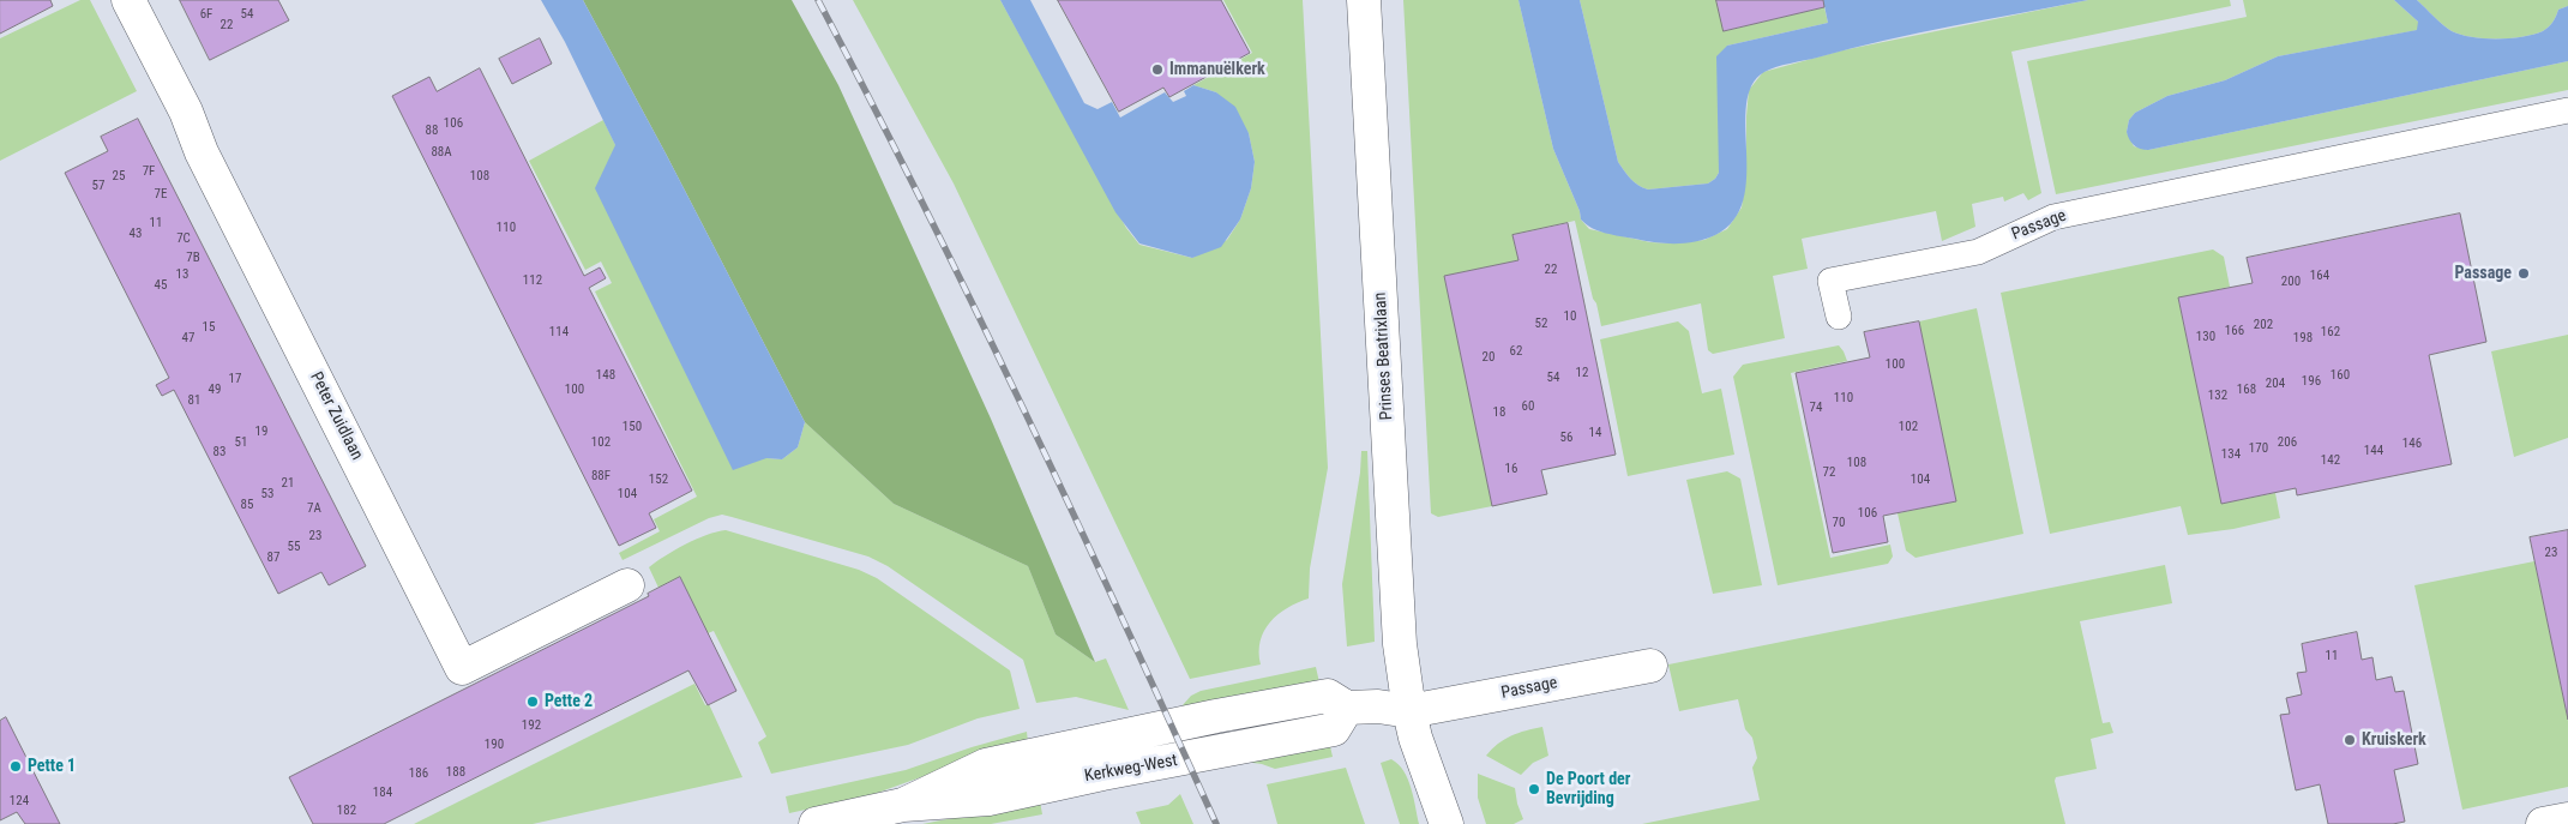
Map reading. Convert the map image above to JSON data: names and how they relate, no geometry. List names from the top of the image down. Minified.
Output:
{"streets":{"street":["Passage","Prinses Beatrixlaan","Peter Zuidlaan","Kerkweg-West"]},"crossings":[["Passage","Prinses Beatrixlaan"],["Passage","Kerkweg-West"],["Prinses Beatrixlaan","Kerkweg-West"]],"places":["Immanuëlkerk","Passage","Pette 2","Kruiskerk","Pette 1","De Poort der Bevrijding"],"house_numbers":["6F","54","22","106","88","88A","7F","25","108","57","7E","11","110","43","7C","7B","22","13","164","112","200","45","10","52","202","15","166","114","162","130","47","198","62","20","100","12","148","160","54","17","196","204","49","100","168","132","110","81","60","74","18","150","102","19","14","56","51","102","206","146","170","144","83","134","142","108","16","72","88F","152","104","21","53","104","85","7A","106","70","23","55","23","87","11","192","190","188","186","184","124","182"]}
